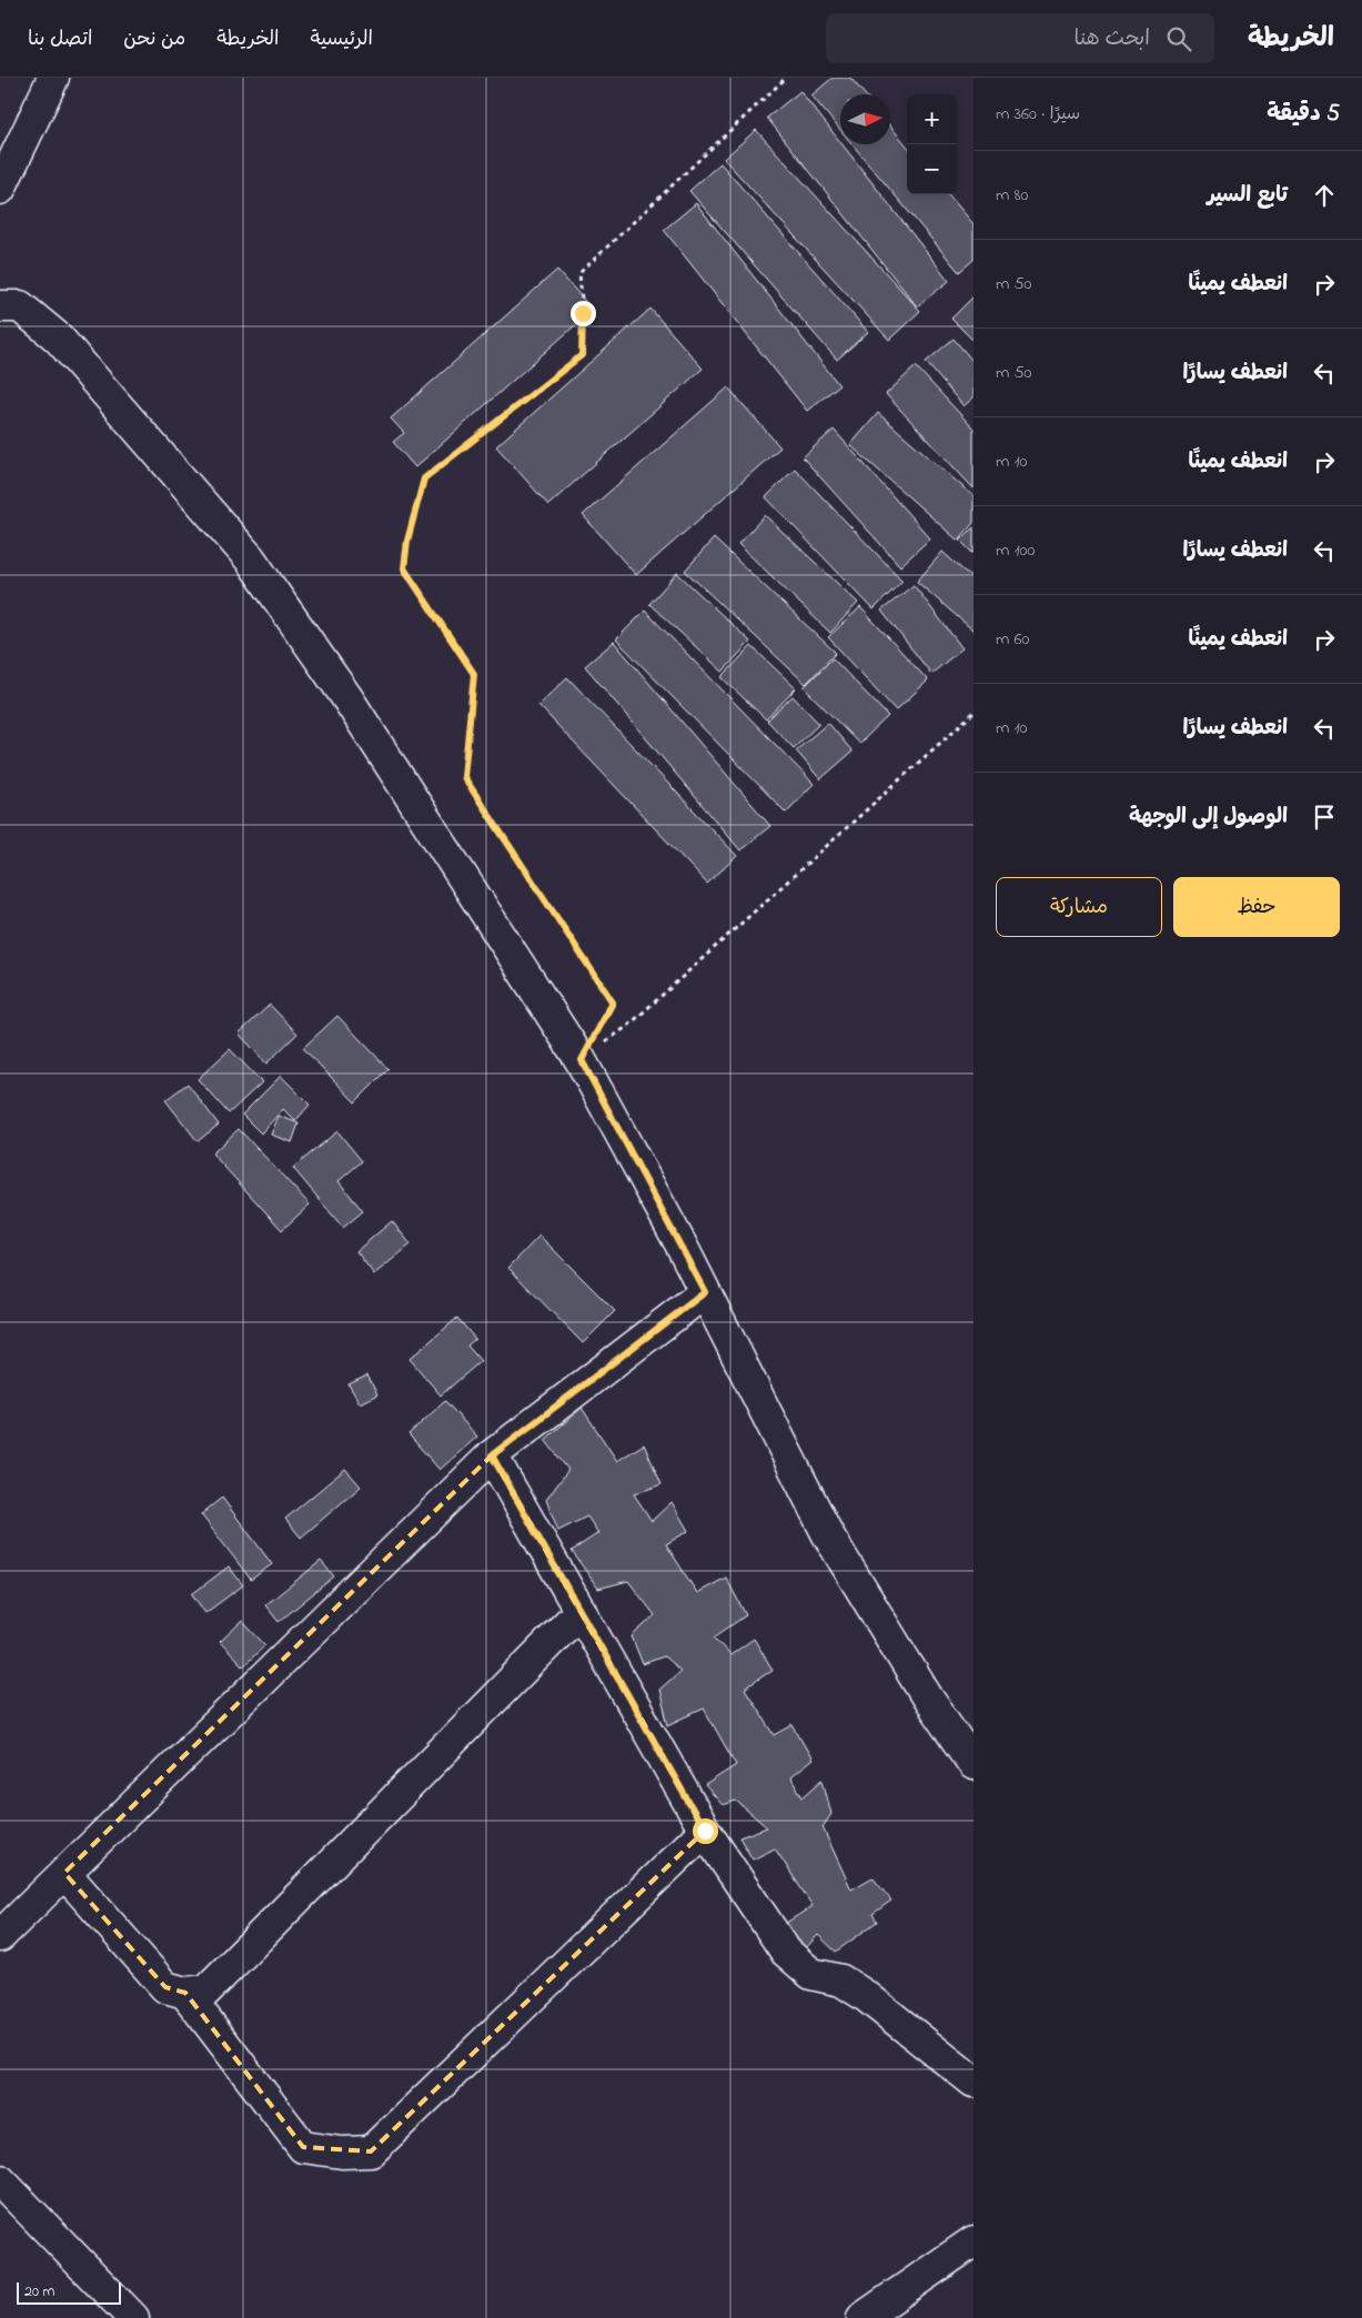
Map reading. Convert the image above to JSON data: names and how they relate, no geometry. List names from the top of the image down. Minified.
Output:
{"scale_bar":"20 m","north":"right","page":{"header":"الخريطة","search":"ابحث هنا","nav":["الرئيسية","الخريطة","من نحن","اتصل بنا"],"heading":["5 دقيقة","سيرًا · 360 m"],"map_buttons":["+","−"],"list":[["تابع السير","80 m"],["انعطف يمينًا","50 m"],["انعطف يسارًا","50 m"],["انعطف يمينًا","10 m"],["انعطف يسارًا","100 m"],["انعطف يمينًا","60 m"],["انعطف يسارًا","10 m"],"الوصول إلى الوجهة"],"buttons":["حفظ","مشاركة"],"scale":"20 m"}}
